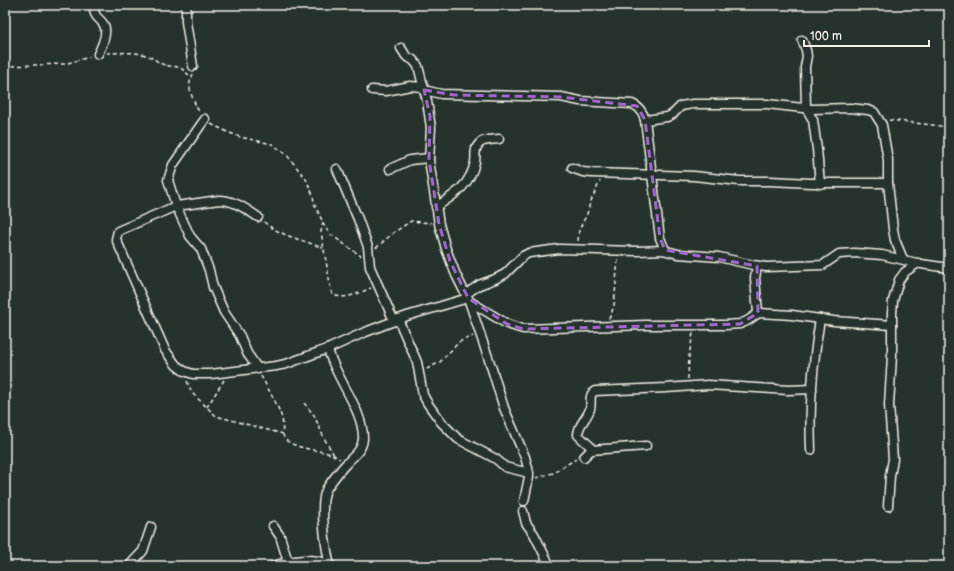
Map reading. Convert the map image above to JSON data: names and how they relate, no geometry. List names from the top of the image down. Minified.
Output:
{"scale_bar":"100 m"}
